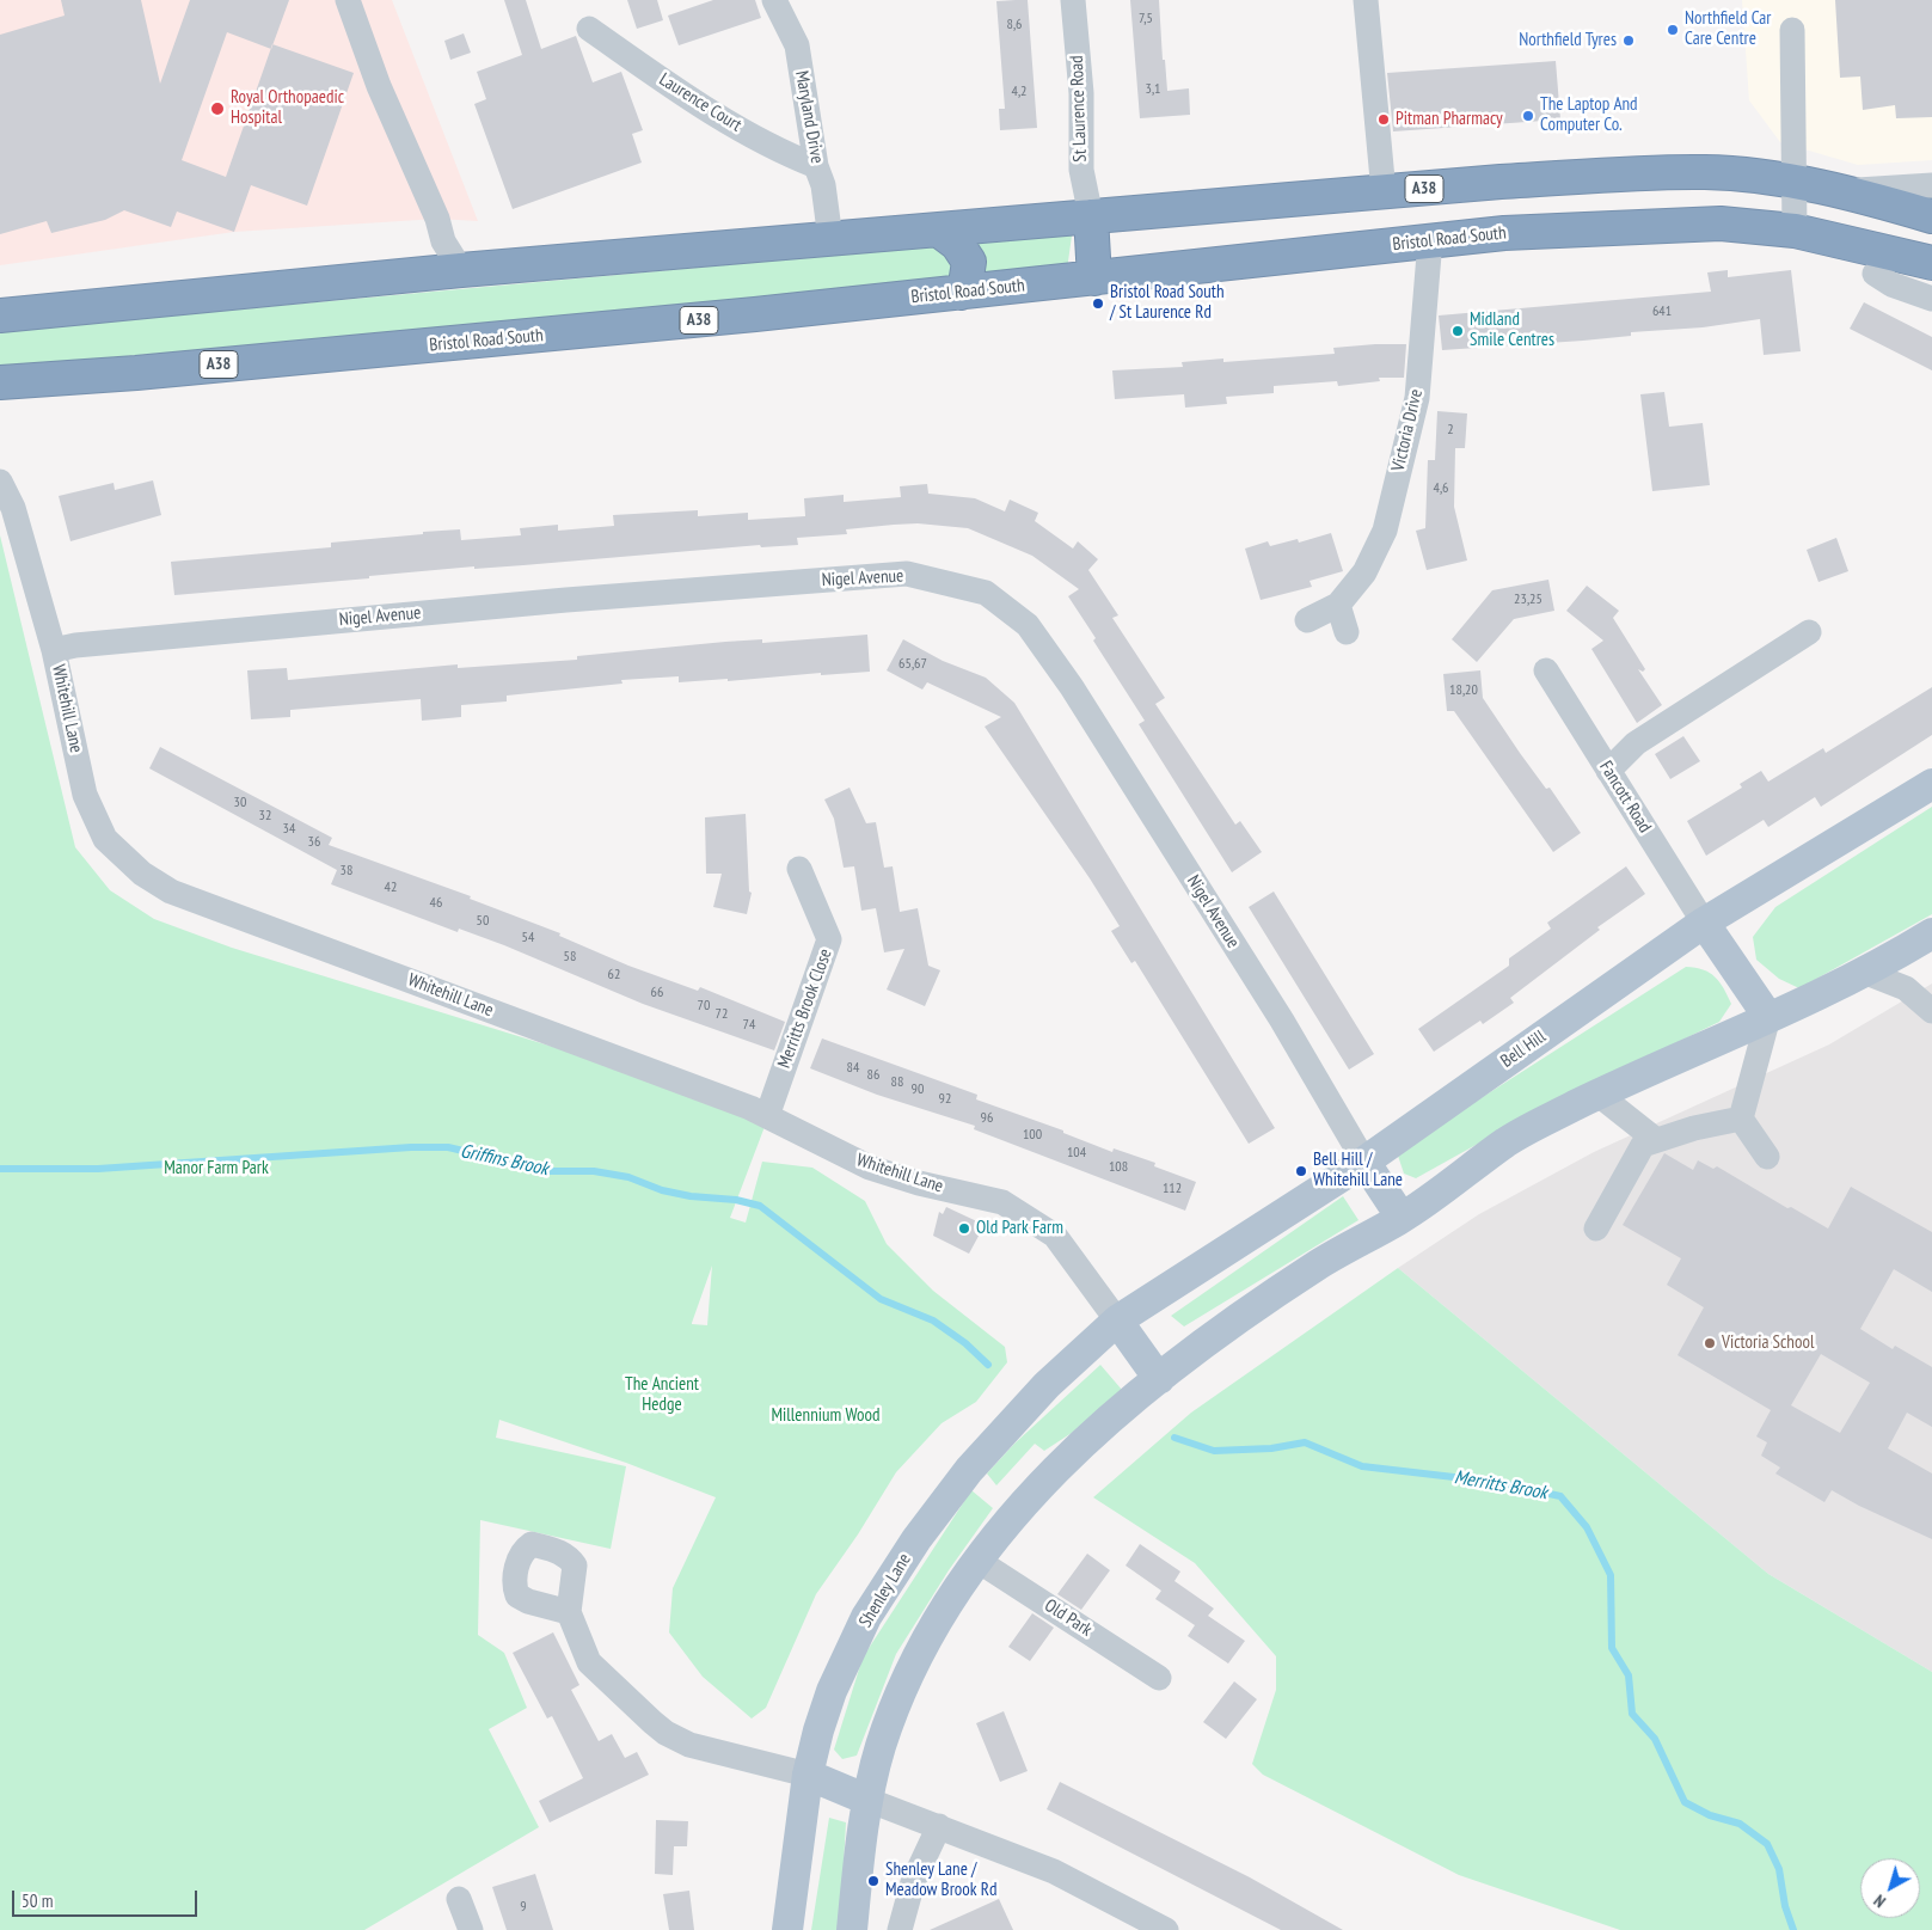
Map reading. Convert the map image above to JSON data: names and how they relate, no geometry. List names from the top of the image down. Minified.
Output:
{"streets":{"highway":["A38","Bristol Road South"],"main road":["Bell Hill","Shenley Lane"],"street":["Laurence Court","St Laurence Road","Maryland Drive","Victoria Drive","Nigel Avenue","Whitehill Lane","Fancott Road","Merritts Brook Close","Old Park"]},"crossings":[["Laurence Court","Maryland Drive"],["St Laurence Road","A38"],["Maryland Drive","A38"],["Bristol Road South","Victoria Drive"],["Nigel Avenue","Whitehill Lane"],["Nigel Avenue","Bell Hill"],["Whitehill Lane","Merritts Brook Close"],["Whitehill Lane","Bell Hill"],["Whitehill Lane","Shenley Lane"],["Fancott Road","Bell Hill"],["Bell Hill","Shenley Lane"]],"water":["Griffins Brook","Merritts Brook"],"parks":["Manor Farm Park","The Ancient Hedge","Millennium Wood"],"places":["Northfield Car Care Centre","Northfield Tyres","Royal Orthopaedic Hospital","The Laptop And Computer Co.","Pitman Pharmacy","Bristol Road South / St Laurence Rd","Midland Smile Centres","Bell Hill / Whitehill Lane","Old Park Farm","Victoria School","Shenley Lane / Meadow Brook Rd"],"house_numbers":["7,5","8,6","3,1","4,2","641","2","4,6","23,25","65,67","18,20","30","32","34","36","38","42","46","50","54","58","62","66","70","72","74","84","86","88","90","92","96","100","104","108","112","9"],"scale_bar":"50 m","north":"bottom left"}
